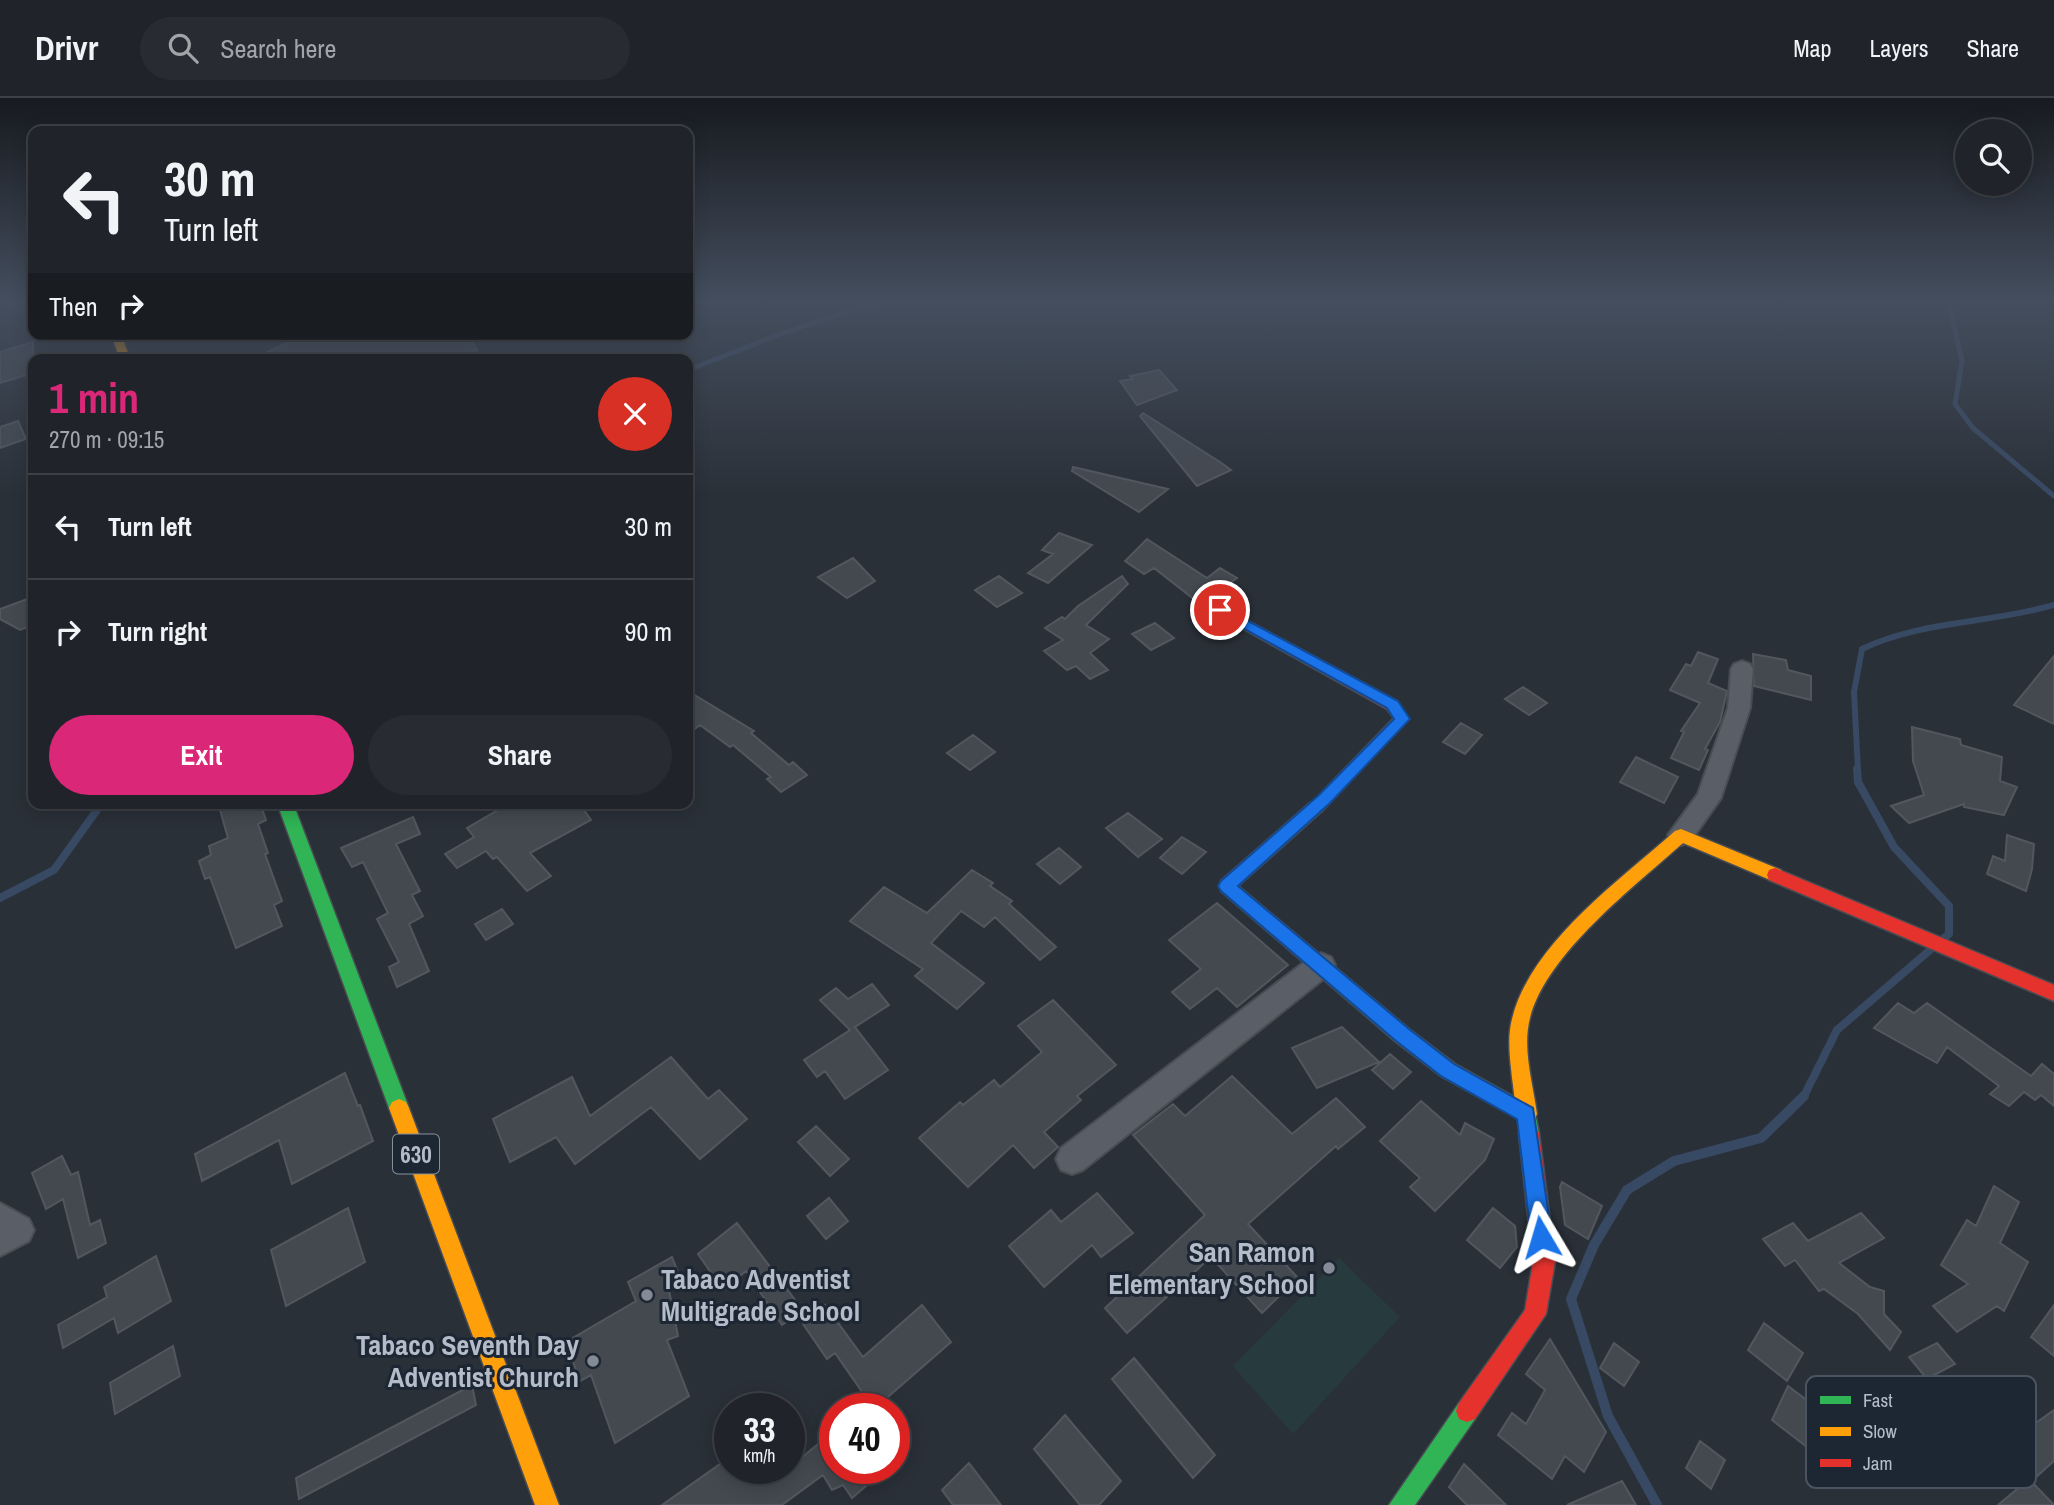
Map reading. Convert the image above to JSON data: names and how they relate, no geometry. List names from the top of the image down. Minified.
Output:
{"streets":{"street":["630"]},"places":["San Ramon Elementary School","Tabaco Adventist Multigrade School","Tabaco Seventh Day Adventist Church"],"legend":["Fast","Slow","Jam"],"page":{"header":"Drivr","search":"Search here","nav":["Map","Layers","Share"],"turn":["30 m","Turn left"],"then":"Then","heading":["1 min","270 m · 09:15"],"list":[{"name":"Turn left","value":"30 m"},{"name":"Turn right","value":"90 m"}],"buttons":["Exit","Share"],"speed":"33 km/h","limit":"40"}}
